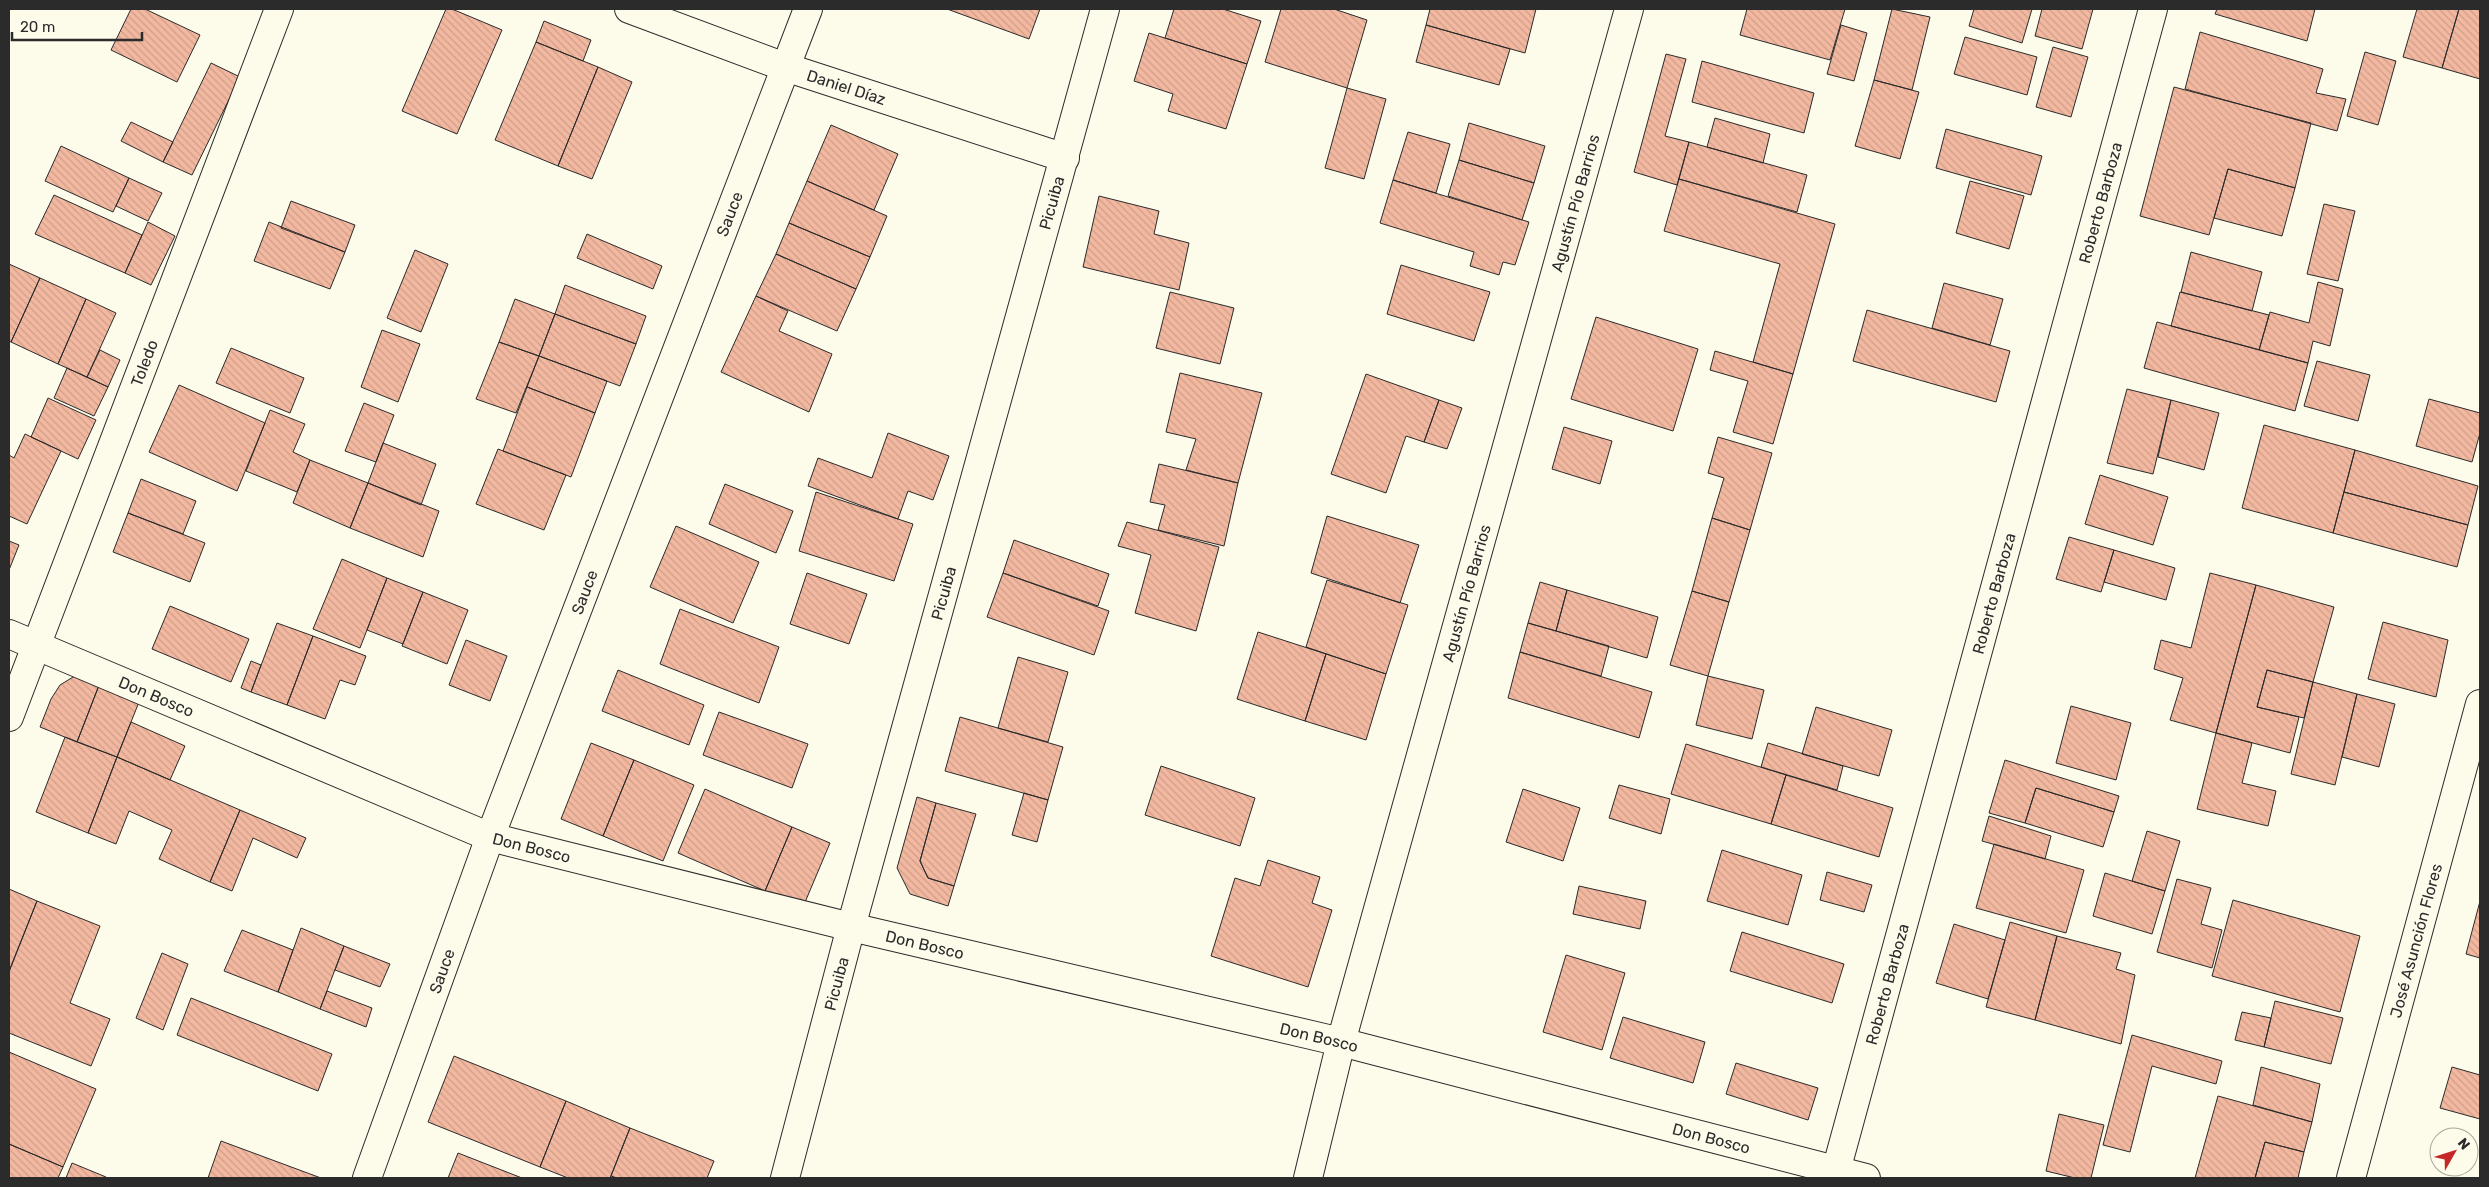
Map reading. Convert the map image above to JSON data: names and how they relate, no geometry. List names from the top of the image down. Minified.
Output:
{"streets":{"street":["Daniel Díaz","Picuiba","Agustín Pío Barrios","Roberto Barboza","Sauce","Toledo","Don Bosco","José Asunción Flores"]},"crossings":[["Daniel Díaz","Picuiba"],["Daniel Díaz","Sauce"],["Picuiba","Don Bosco"],["Agustín Pío Barrios","Don Bosco"],["Roberto Barboza","Don Bosco"],["Sauce","Don Bosco"],["Toledo","Don Bosco"]],"scale_bar":"20 m","north":"top right"}
